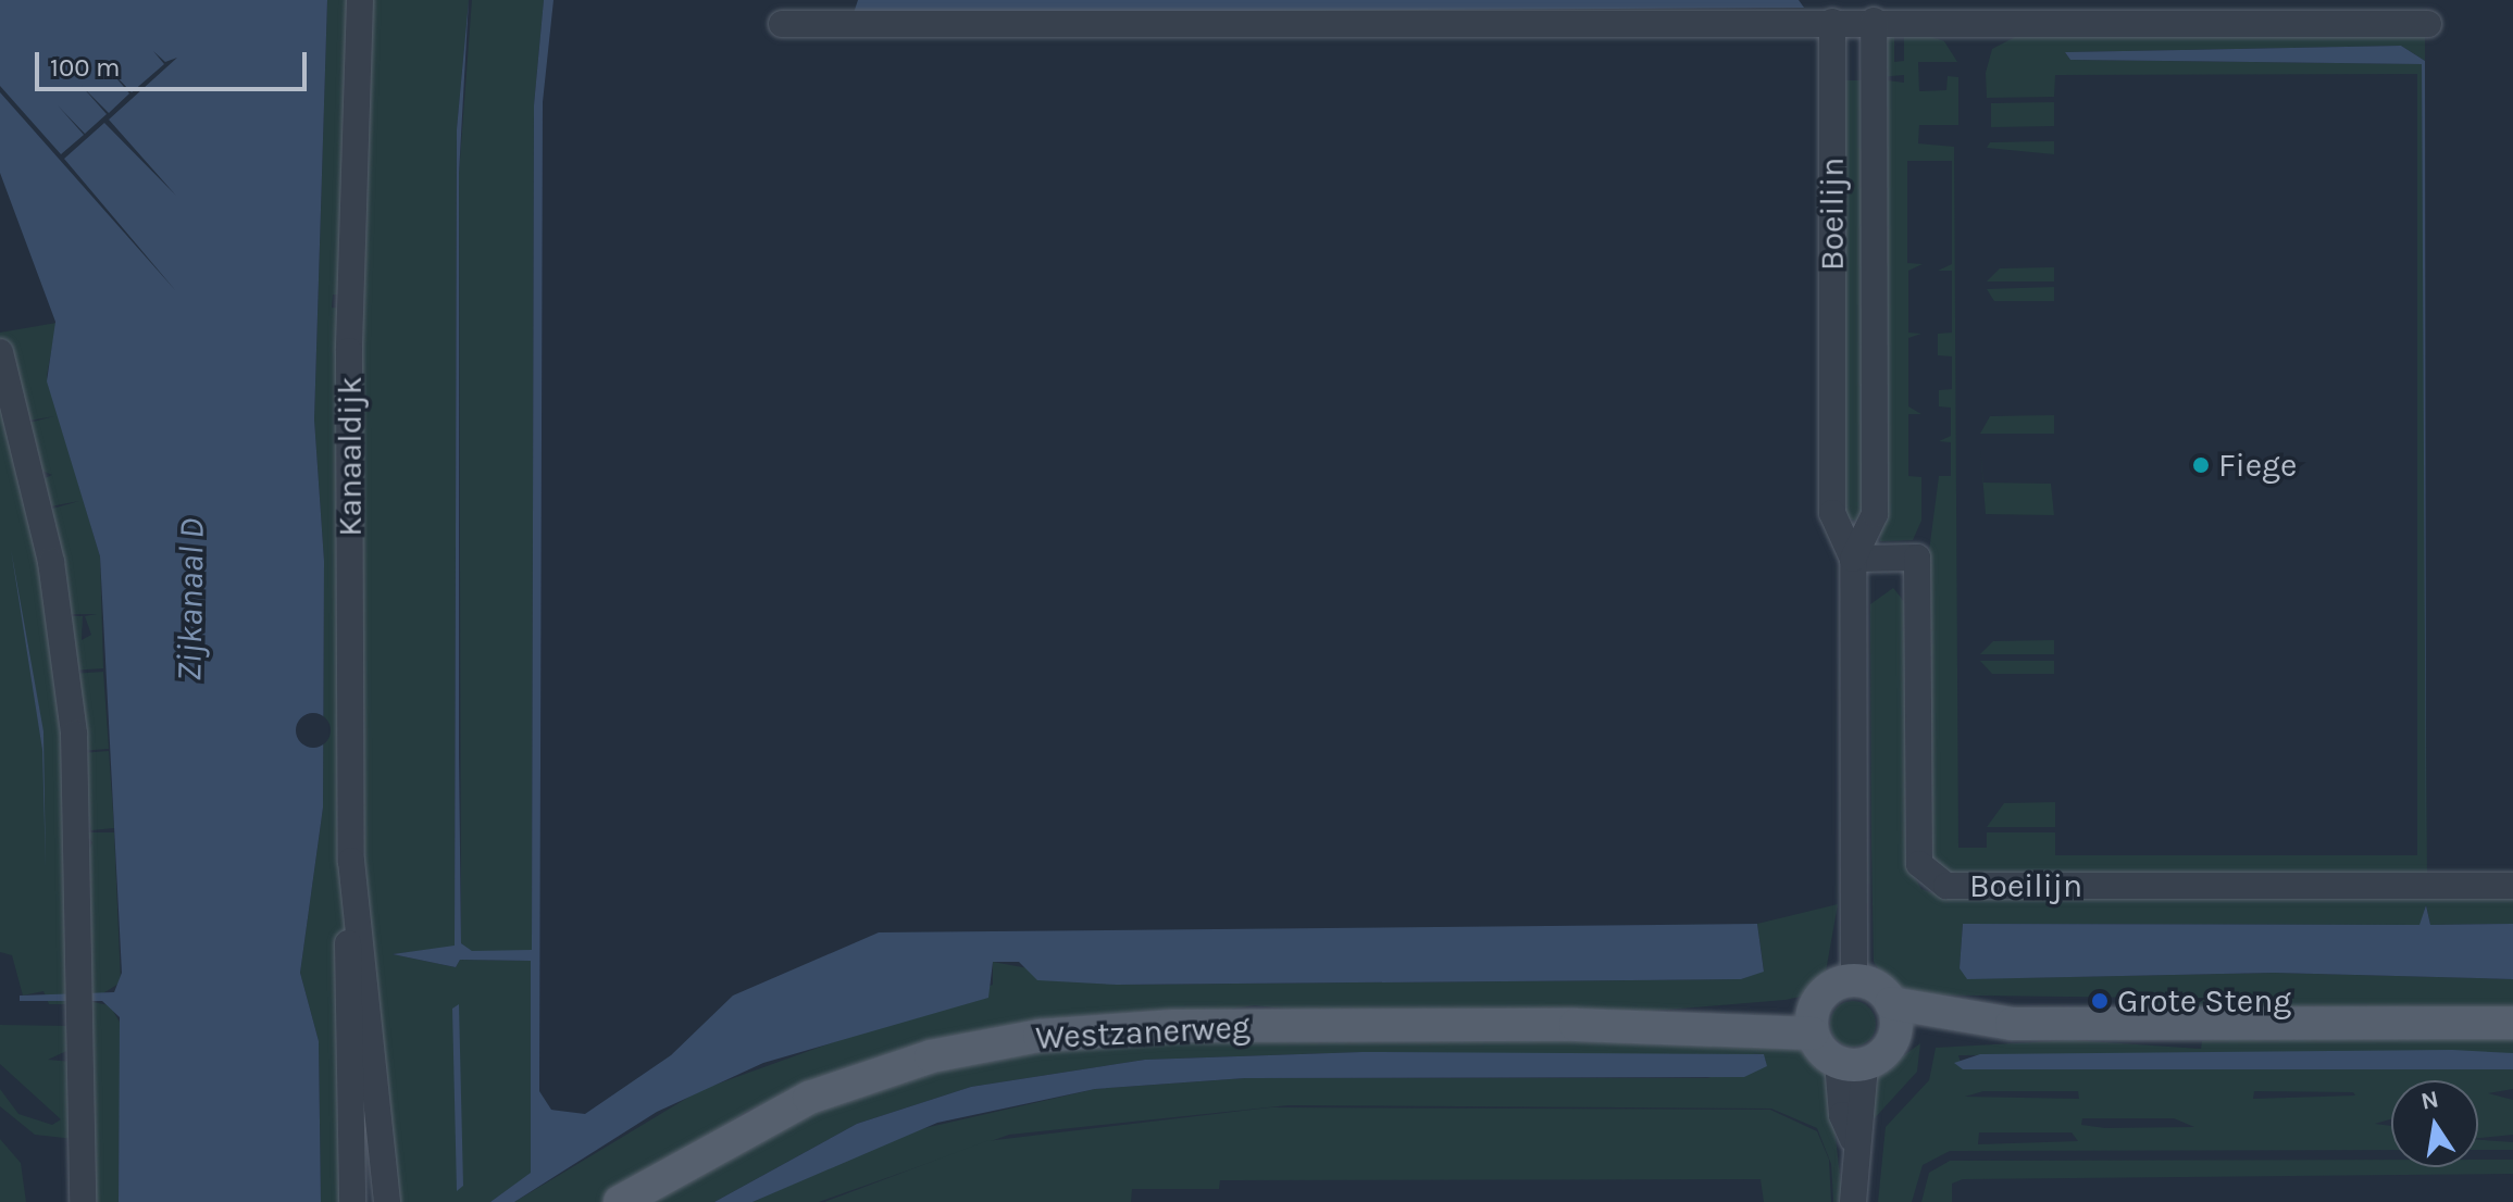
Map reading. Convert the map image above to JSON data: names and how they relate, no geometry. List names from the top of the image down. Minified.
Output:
{"streets":{"main road":["Westzanerweg"],"street":["Boeilijn","Kanaaldijk"]},"crossings":[["Boeilijn","Westzanerweg"]],"water":["Zijkanaal D"],"places":["Fiege","Grote Steng"],"scale_bar":"100 m","north":"top"}
